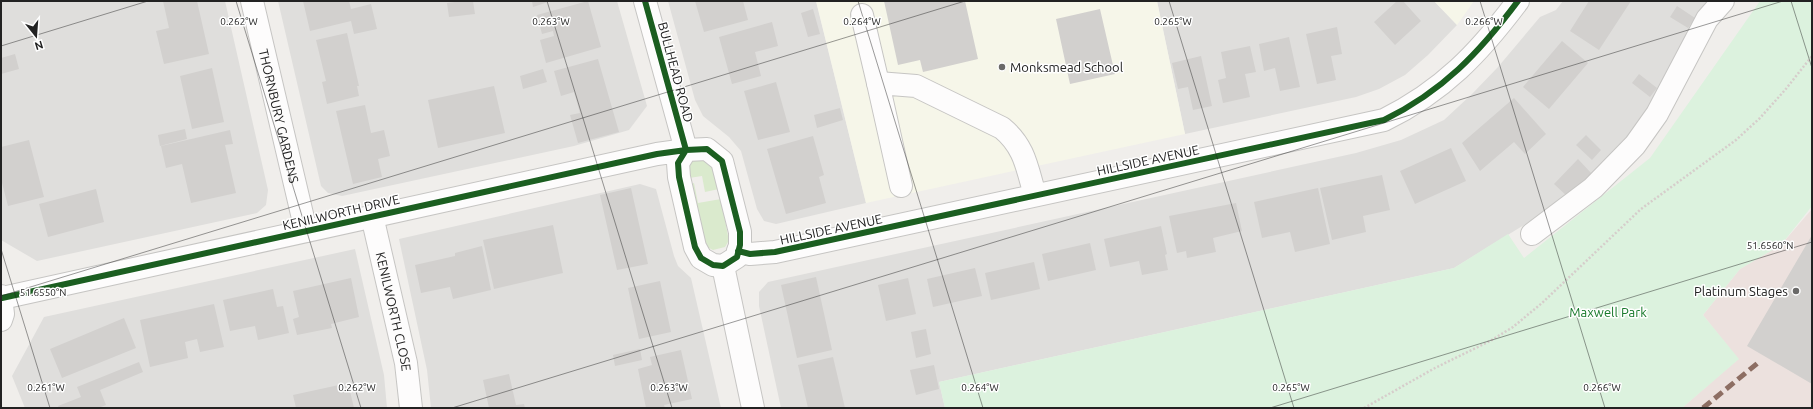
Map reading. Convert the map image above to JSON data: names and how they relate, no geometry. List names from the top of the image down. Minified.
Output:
{"streets":{"street":["BULLHEAD ROAD","THORNBURY GARDENS","HILLSIDE AVENUE","KENILWORTH DRIVE","KENILWORTH CLOSE"]},"crossings":[["BULLHEAD ROAD","KENILWORTH DRIVE"],["THORNBURY GARDENS","KENILWORTH DRIVE"],["KENILWORTH DRIVE","KENILWORTH CLOSE"]],"parks":["Maxwell Park"],"places":["Monksmead School","Platinum Stages"],"north":"bottom","coordinates":["0.262°W","0.263°W","0.264°W","0.265°W","0.266°W","51.6560°N","51.6550°N","0.261°W"]}
